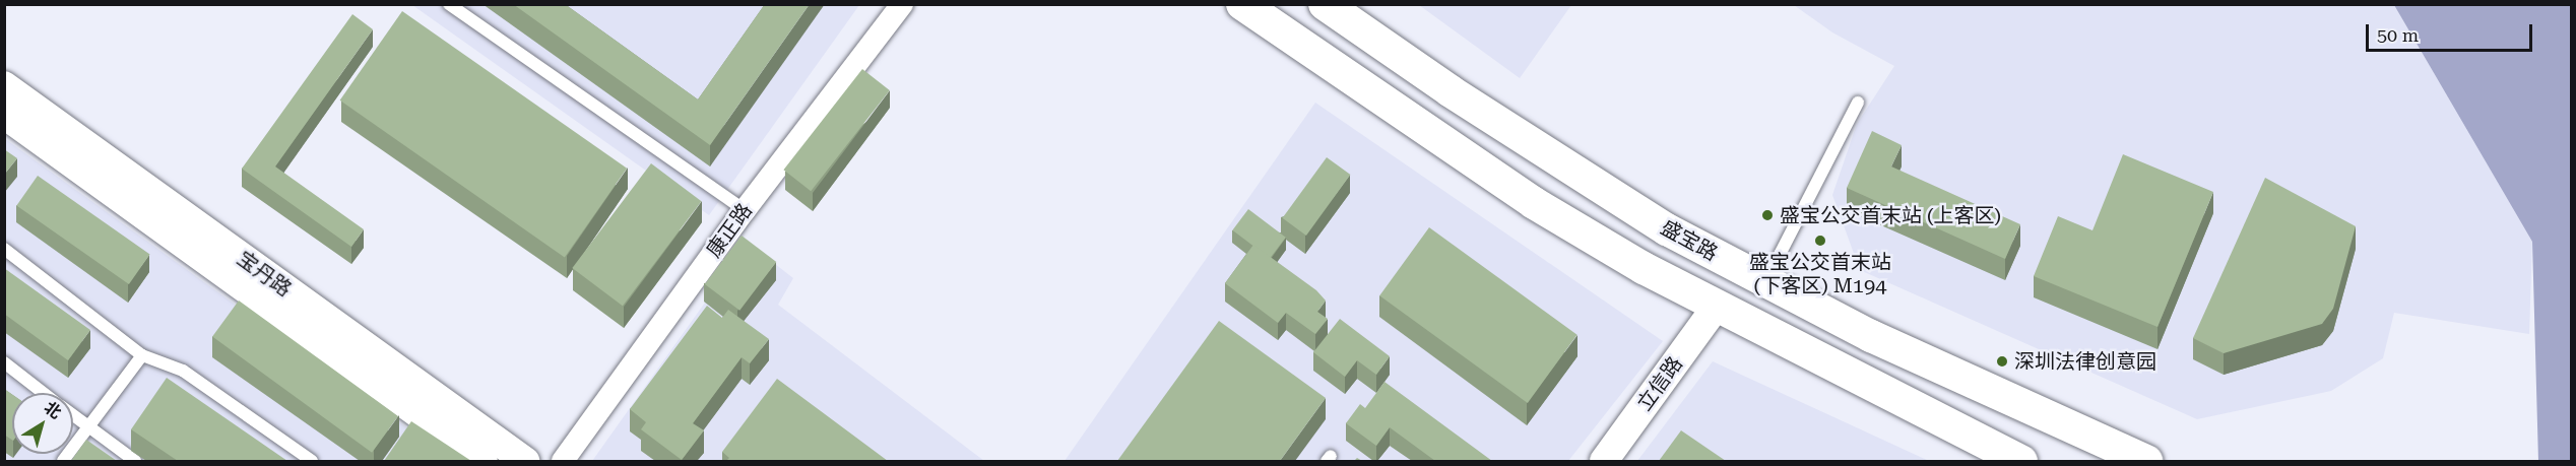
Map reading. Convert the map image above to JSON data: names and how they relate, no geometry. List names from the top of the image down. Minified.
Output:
{"streets":{"main road":["盛宝路"],"street":["康正路","宝丹路","立信路"]},"places":["盛宝公交首末站 (上客区)","盛宝公交首末站 (下客区) M194","深圳法律创意园"],"scale_bar":"50 m","north":"top right"}
